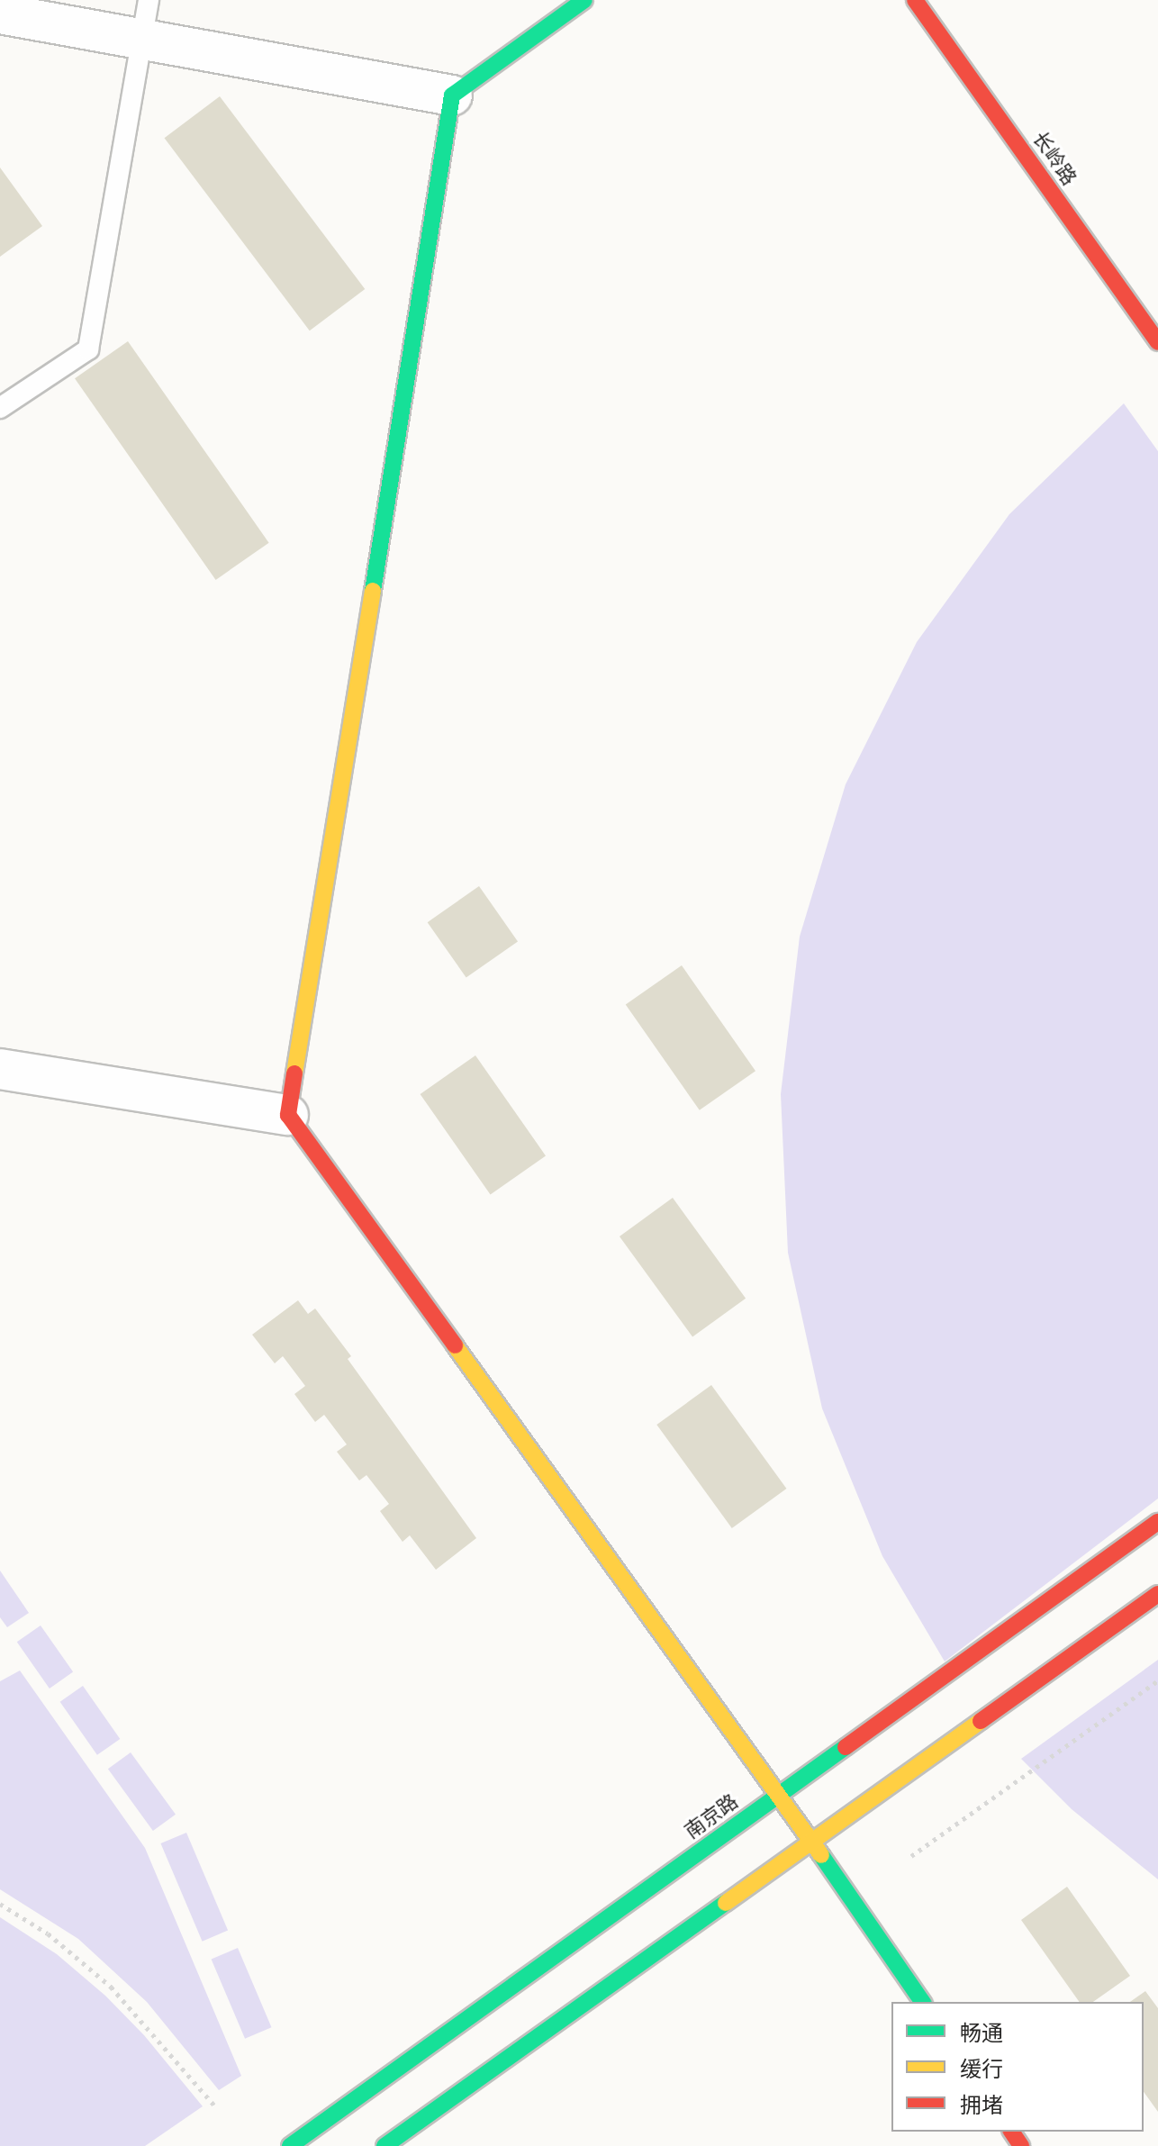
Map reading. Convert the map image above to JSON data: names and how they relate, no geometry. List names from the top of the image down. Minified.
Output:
{"streets":{"street":["长岭路","南京路"]},"legend":["畅通","缓行","拥堵"]}
